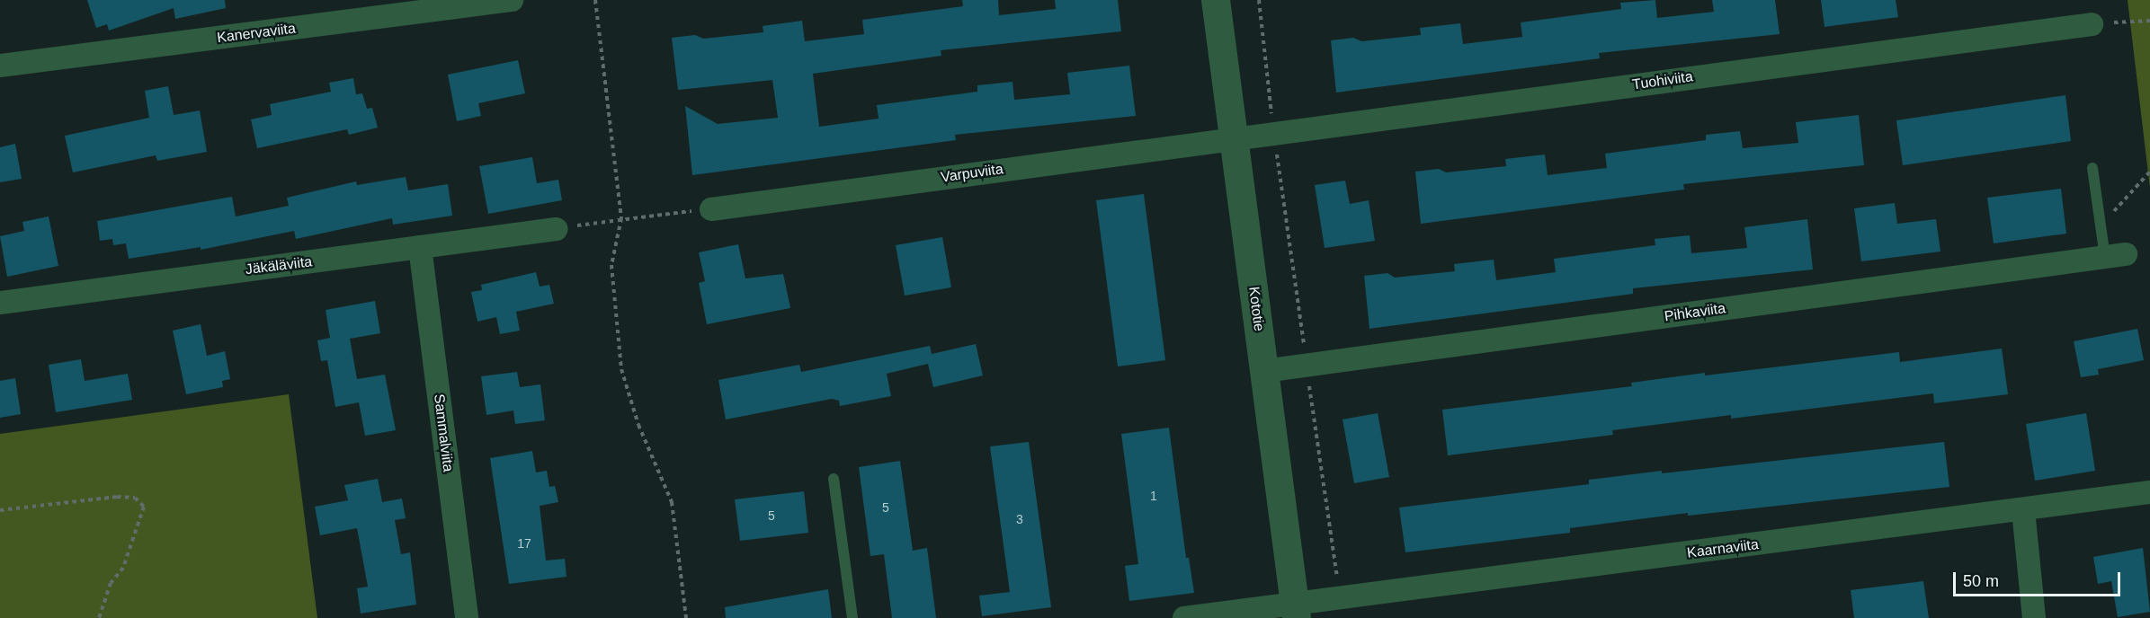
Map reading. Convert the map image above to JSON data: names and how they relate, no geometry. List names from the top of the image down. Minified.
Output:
{"streets":{"street":["Kanervaviita","Tuohiviita","Varpuviita","Jäkäläviita","Kototie","Pihkaviita","Sammalviita","Kaarnaviita"]},"crossings":[["Tuohiviita","Varpuviita"],["Tuohiviita","Kototie"],["Varpuviita","Kototie"],["Jäkäläviita","Sammalviita"],["Kototie","Pihkaviita"],["Kototie","Kaarnaviita"]],"house_numbers":["1","5","5","3","17"],"scale_bar":"50 m"}
